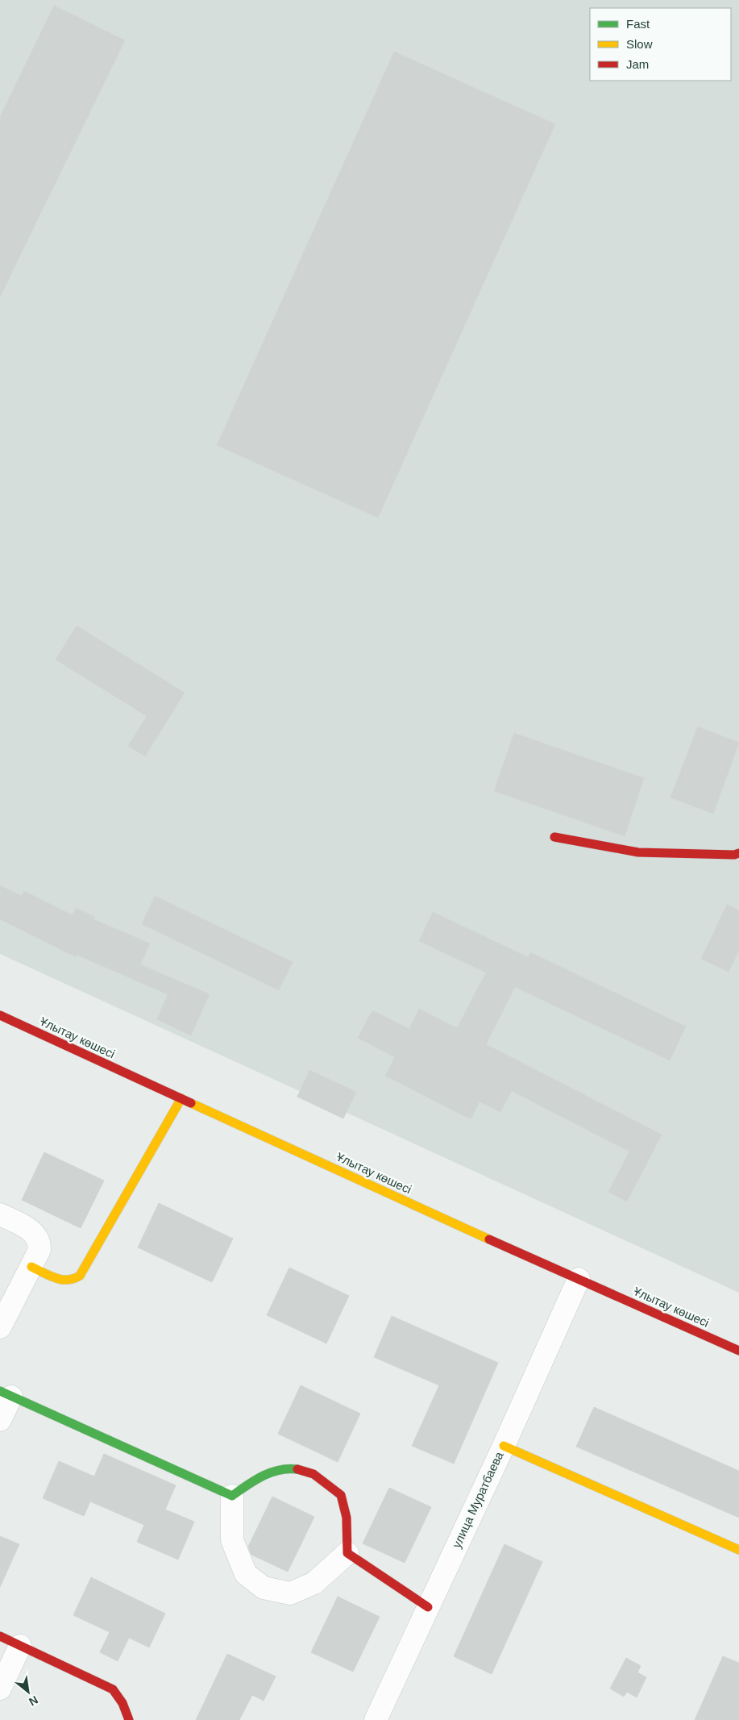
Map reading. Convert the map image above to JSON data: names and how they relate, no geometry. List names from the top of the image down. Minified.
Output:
{"streets":{"street":["Ұлытау көшесі","улица Муратбаева"]},"crossings":[["Ұлытау көшесі","улица Муратбаева"]],"legend":["Fast","Slow","Jam"],"north":"bottom right"}
